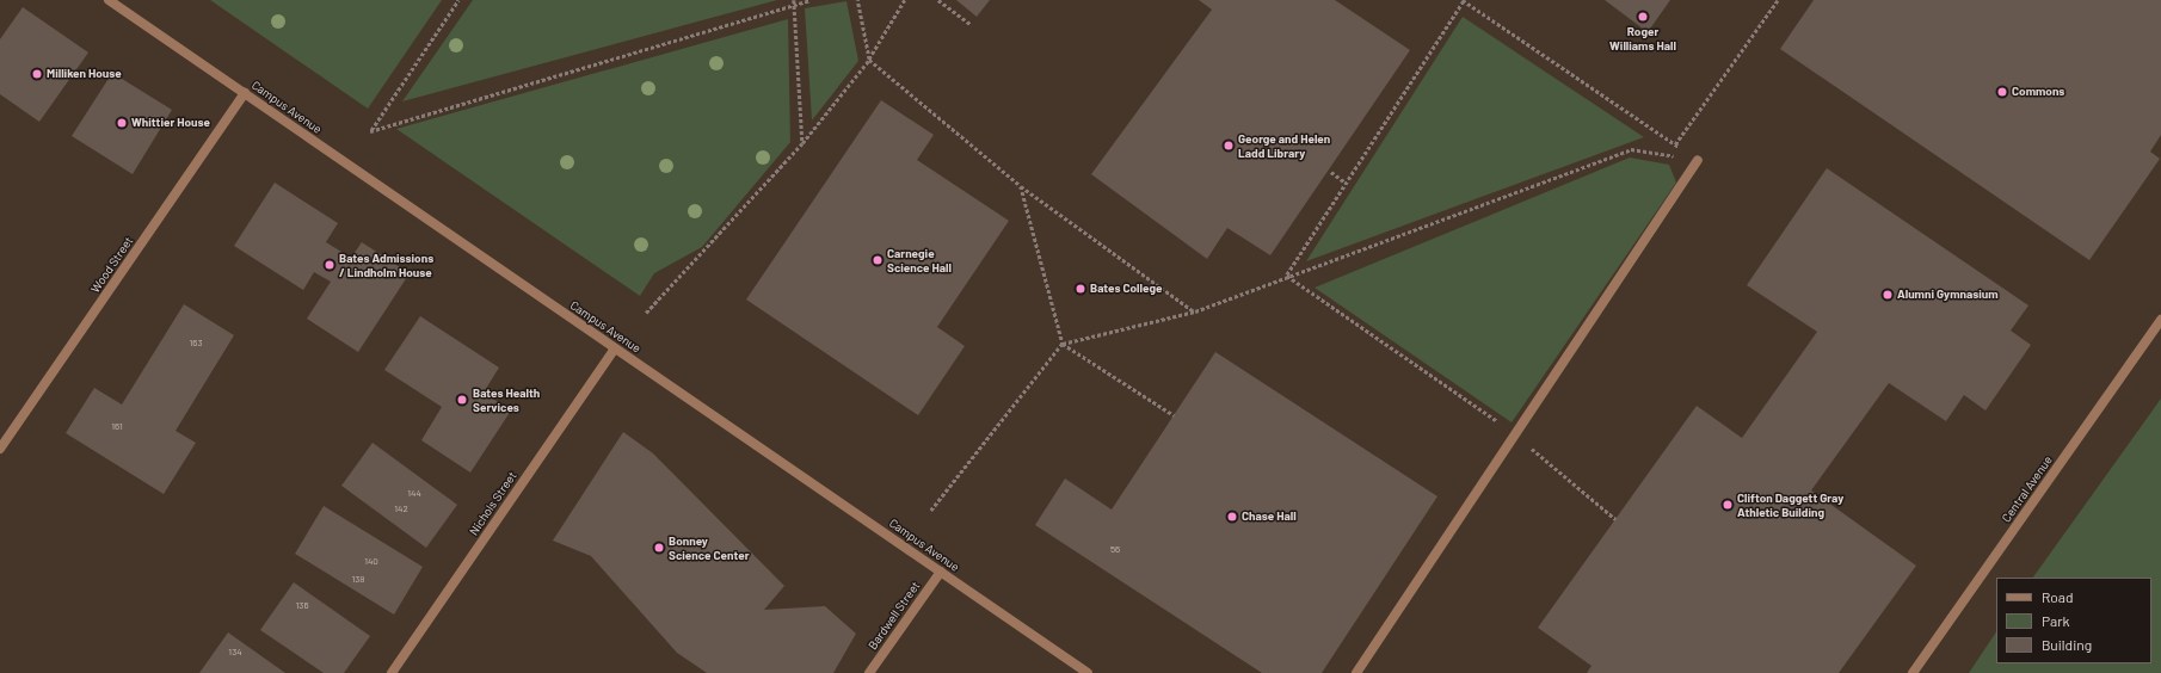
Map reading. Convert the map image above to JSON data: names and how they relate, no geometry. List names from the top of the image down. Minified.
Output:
{"streets":{"street":["Campus Avenue","Wood Street","Central Avenue","Nichols Street","Bardwell Street"]},"crossings":[["Campus Avenue","Wood Street"],["Campus Avenue","Nichols Street"],["Campus Avenue","Bardwell Street"]],"places":["Roger Williams Hall","Milliken House","Commons","Whittier House","George and Helen Ladd Library","Carnegie Science Hall","Bates Admissions / Lindholm House","Bates College","Alumni Gymnasium","Bates Health Services","Clifton Daggett Gray Athletic Building","Chase Hall","Bonney Science Center"],"house_numbers":["163","161","144","142","56","140","138","136","134"],"legend":["Road","Park","Building"]}
